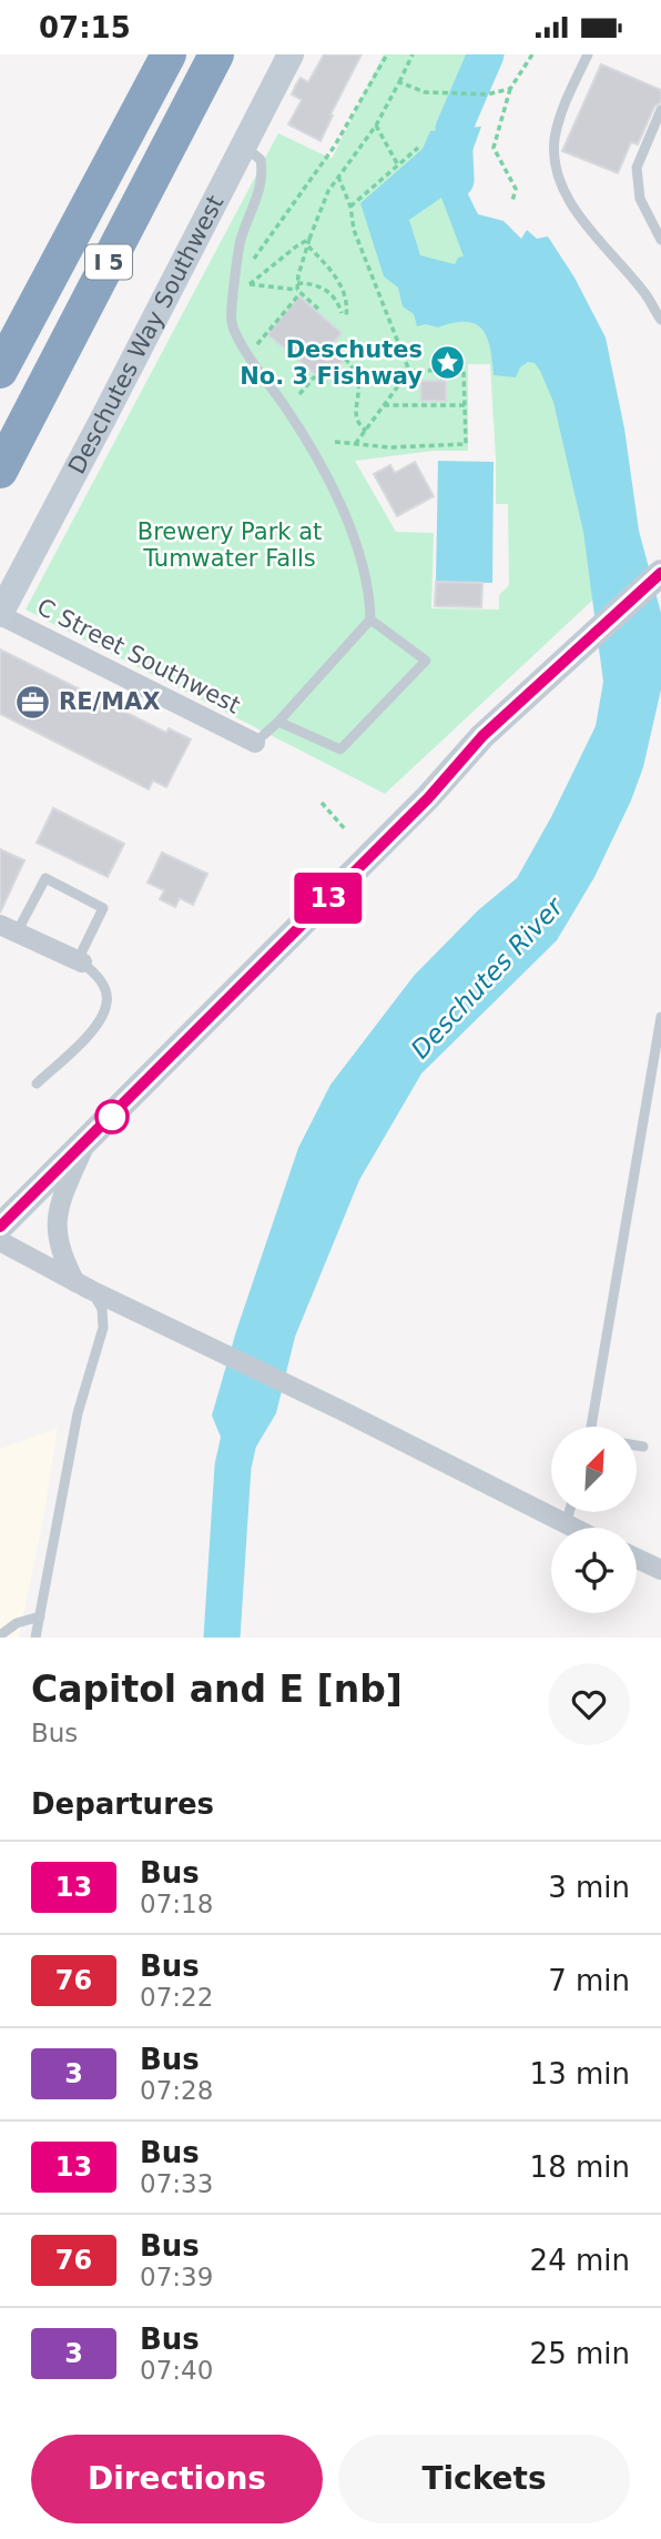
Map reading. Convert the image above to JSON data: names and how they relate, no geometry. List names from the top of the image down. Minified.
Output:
{"streets":{"highway":["I 5"],"main road":["Deschutes Way Southwest"],"street":["C Street Southwest"]},"crossings":[["Deschutes Way Southwest","C Street Southwest"]],"water":["Deschutes River"],"parks":["Brewery Park at Tumwater Falls"],"places":{"place":["Deschutes No. 3 Fishway"],"office":["RE/MAX"]},"lines":["bus line 13"],"north":"top right","page":{"status":"07:15","on_map":"13","heading":[["Capitol and E [nb]","Bus"],"Departures"],"list":[{"mark":"13","name":"Bus","note":"07:18","value":"3 min"},{"mark":"76","name":"Bus","note":"07:22","value":"7 min"},{"mark":"3","name":"Bus","note":"07:28","value":"13 min"},{"mark":"13","name":"Bus","note":"07:33","value":"18 min"},{"mark":"76","name":"Bus","note":"07:39","value":"24 min"},{"mark":"3","name":"Bus","note":"07:40","value":"25 min"}],"buttons":["Directions","Tickets"]}}
